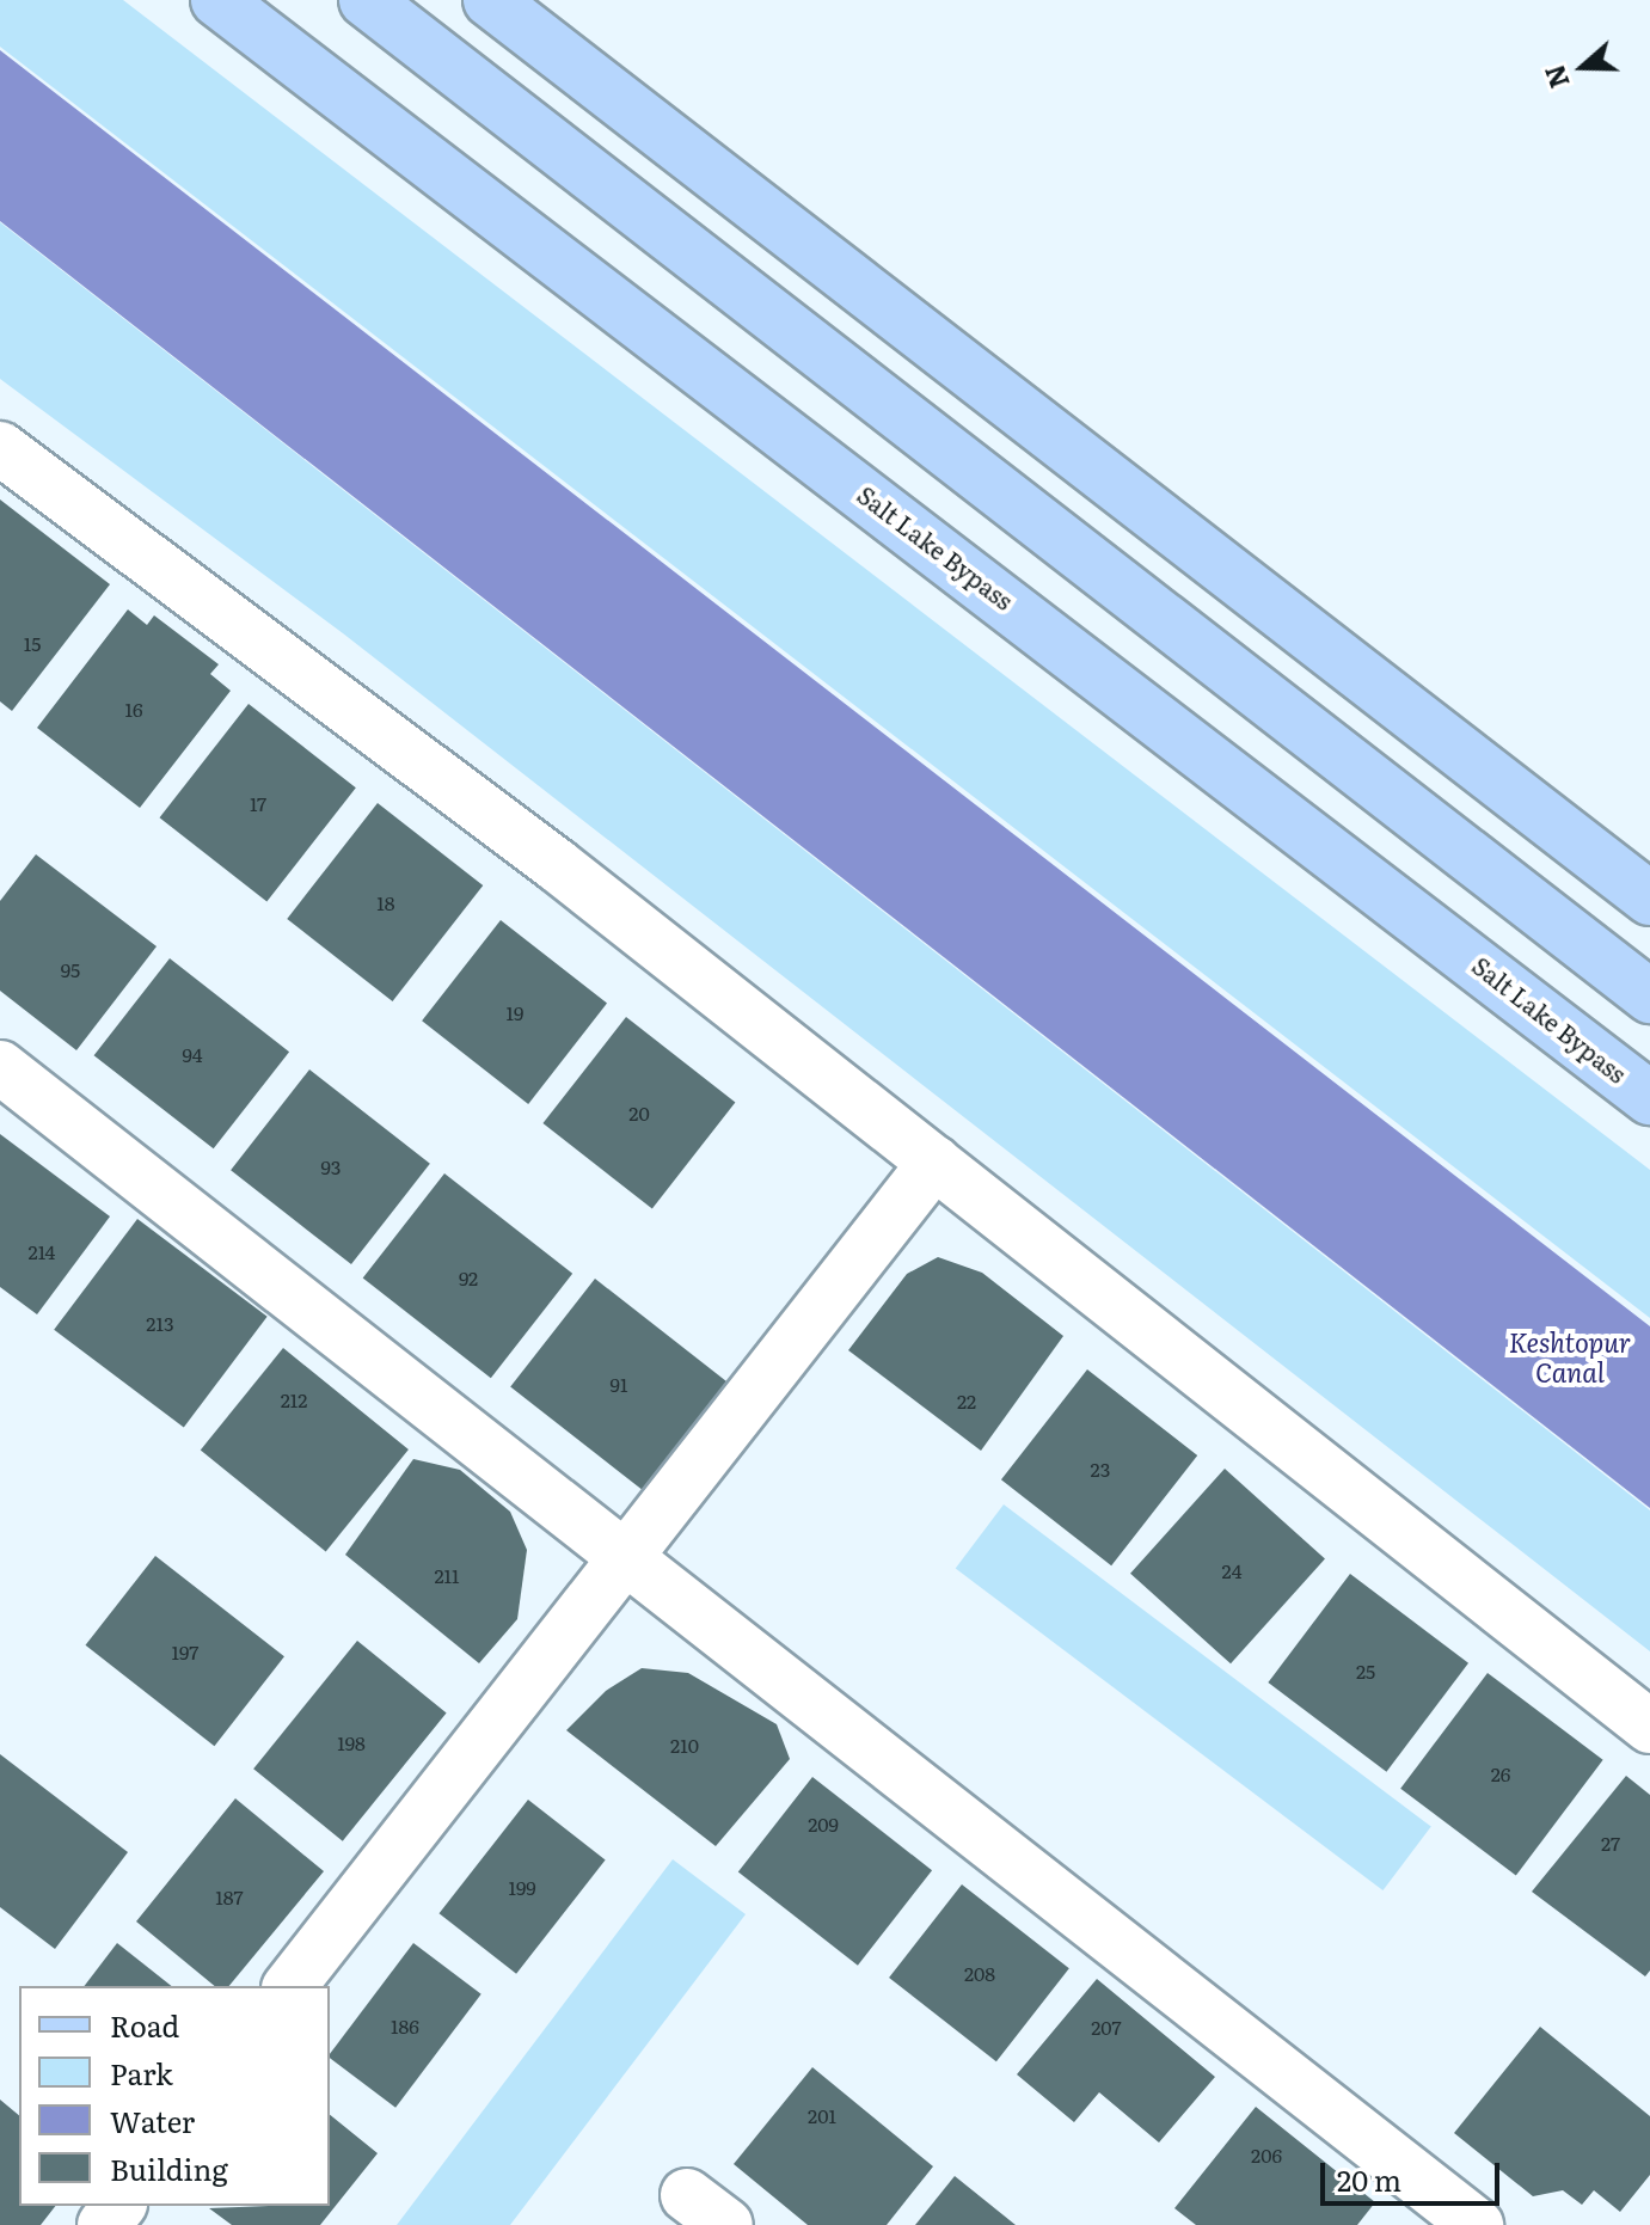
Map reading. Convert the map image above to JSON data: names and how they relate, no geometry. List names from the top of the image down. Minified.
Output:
{"streets":{"main road":["Salt Lake Bypass"]},"water":["Keshtopur Canal"],"house_numbers":["15","16","17","18","95","19","94","20","93","214","92","213","91","212","22","23","24","211","197","25","198","210","26","209","27","199","187","208","186","207","201","206"],"legend":["Road","Park","Water","Building"],"scale_bar":"20 m","north":"left"}
